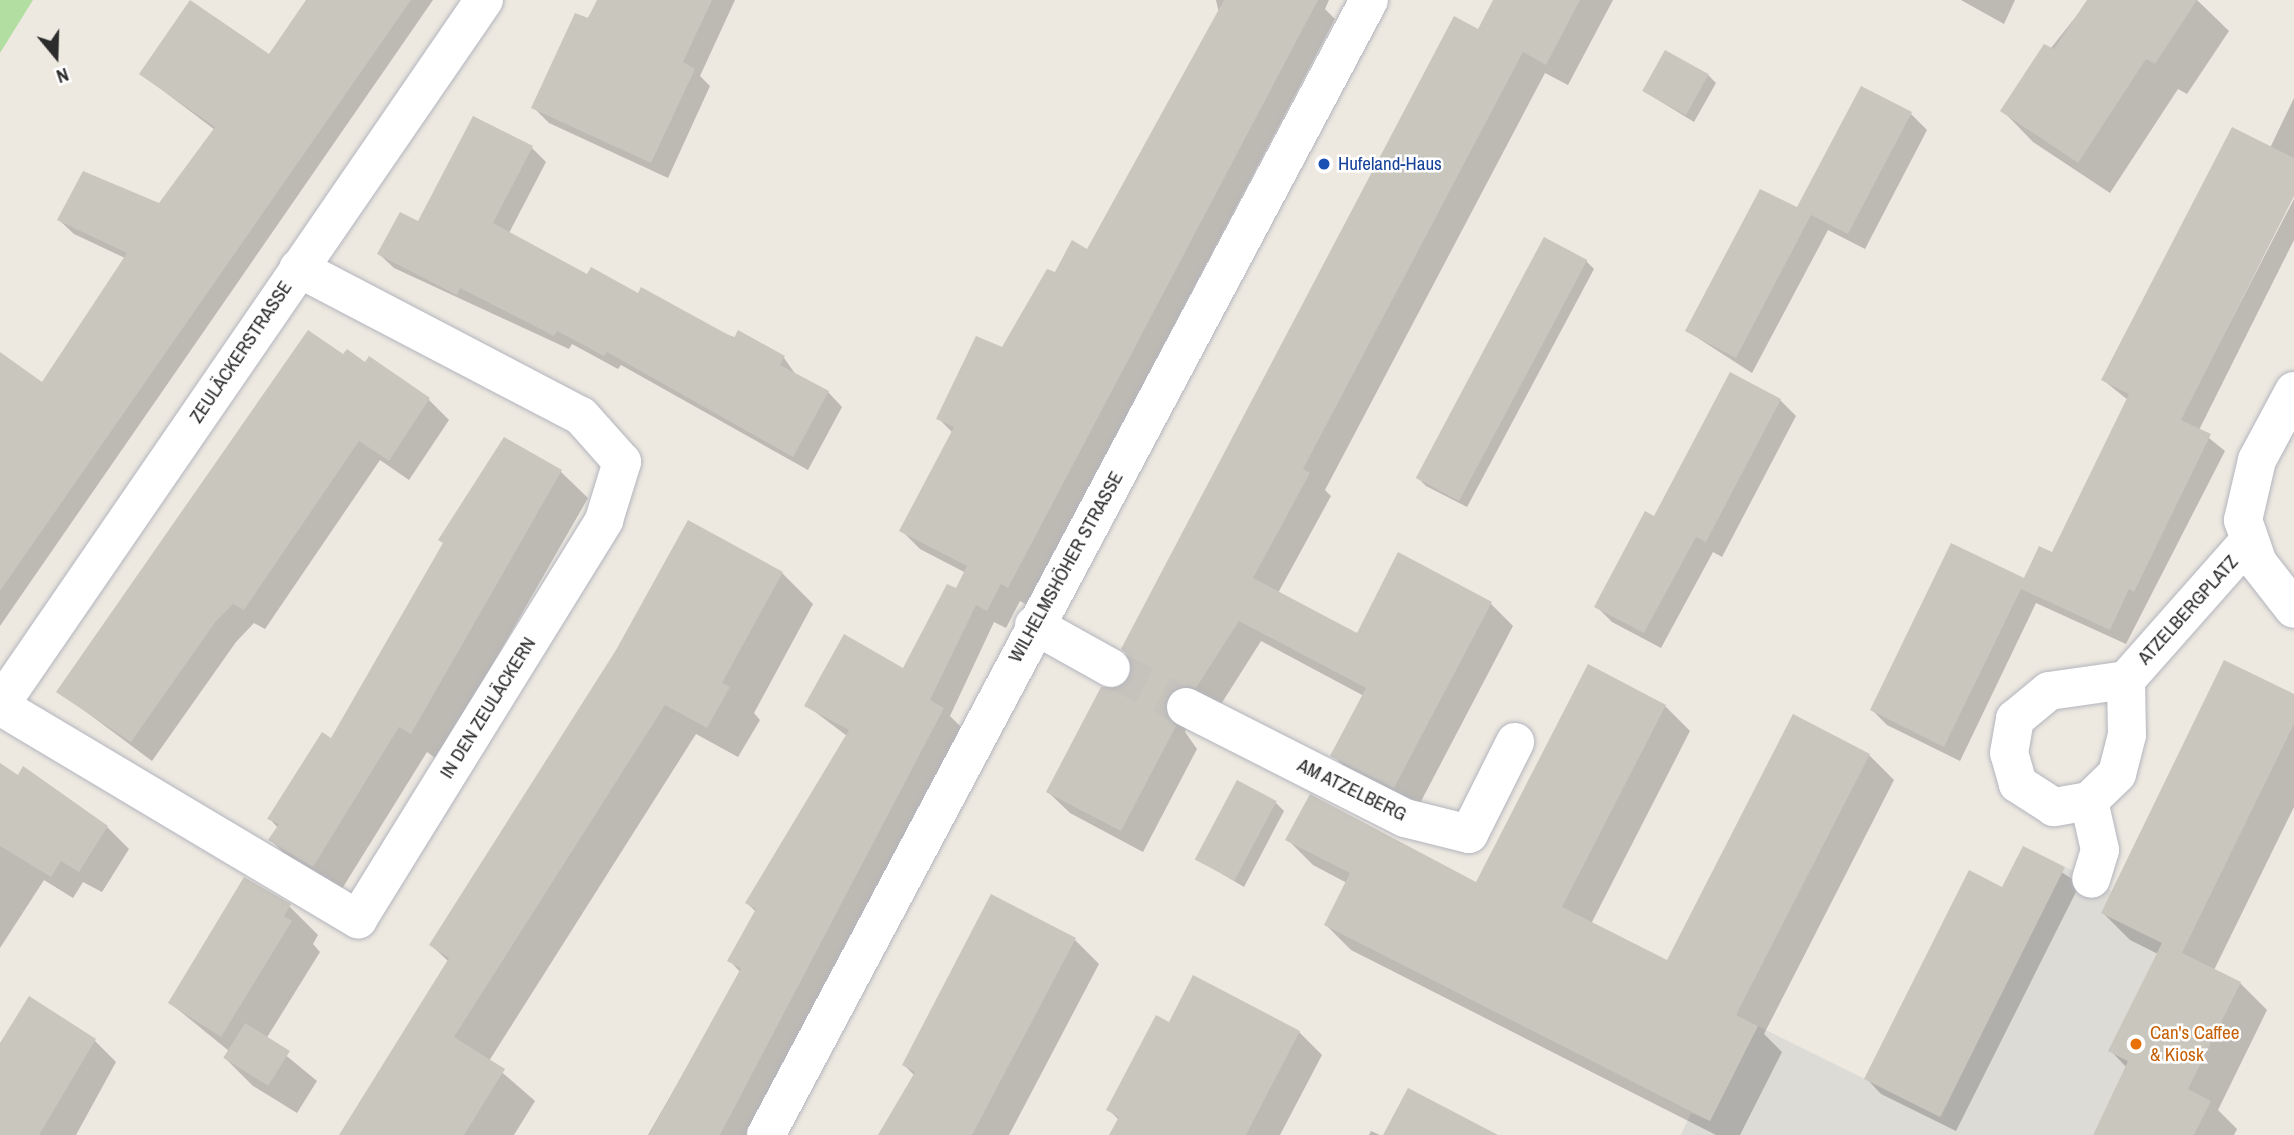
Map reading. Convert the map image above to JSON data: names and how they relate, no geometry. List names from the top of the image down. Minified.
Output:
{"streets":{"street":["ZEULÄCKERSTRASSE","WILHELMSHÖHER STRASSE","ATZELBERGPLATZ","IN DEN ZEULÄCKERN","AM ATZELBERG"]},"crossings":[["ZEULÄCKERSTRASSE","IN DEN ZEULÄCKERN"]],"places":["Hufeland-Haus","Can's Caffee & Kiosk"],"north":"bottom"}
